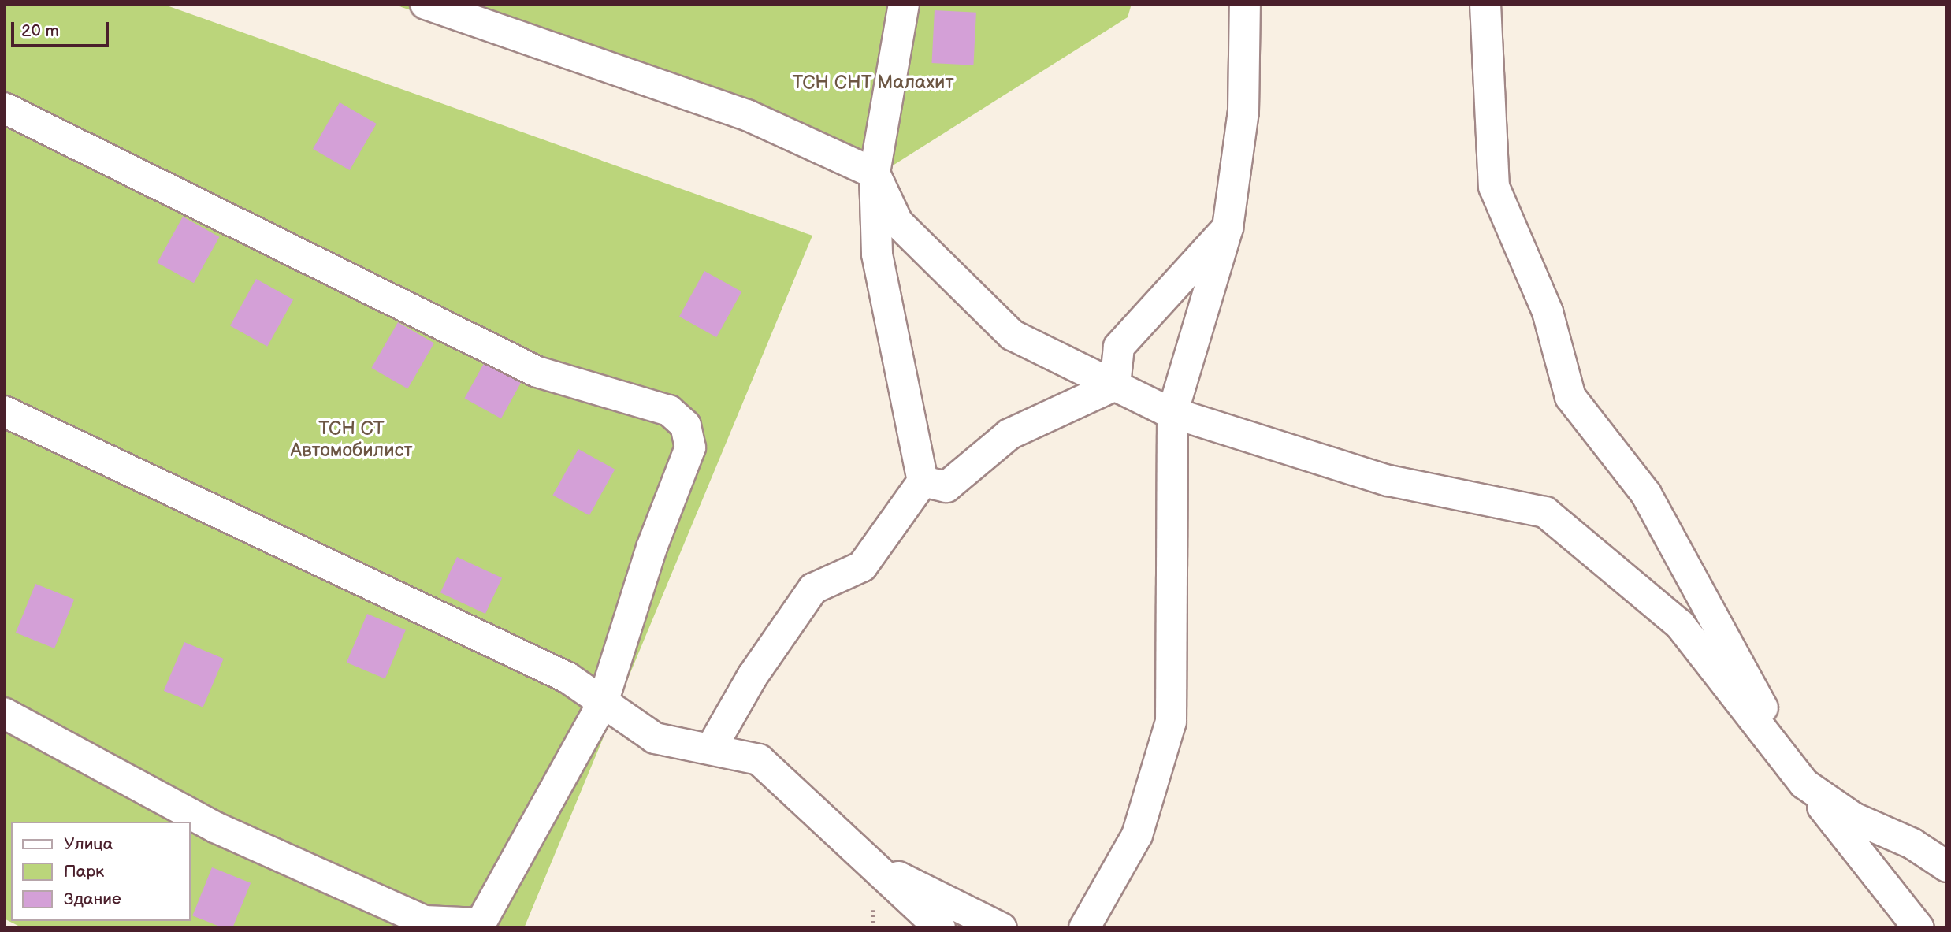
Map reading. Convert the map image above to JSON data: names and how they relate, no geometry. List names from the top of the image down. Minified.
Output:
{"parks":["ТСН СНТ Малахит","ТСН СТ Автомобилист"],"legend":["Улица","Парк","Здание"],"scale_bar":"20 m"}
